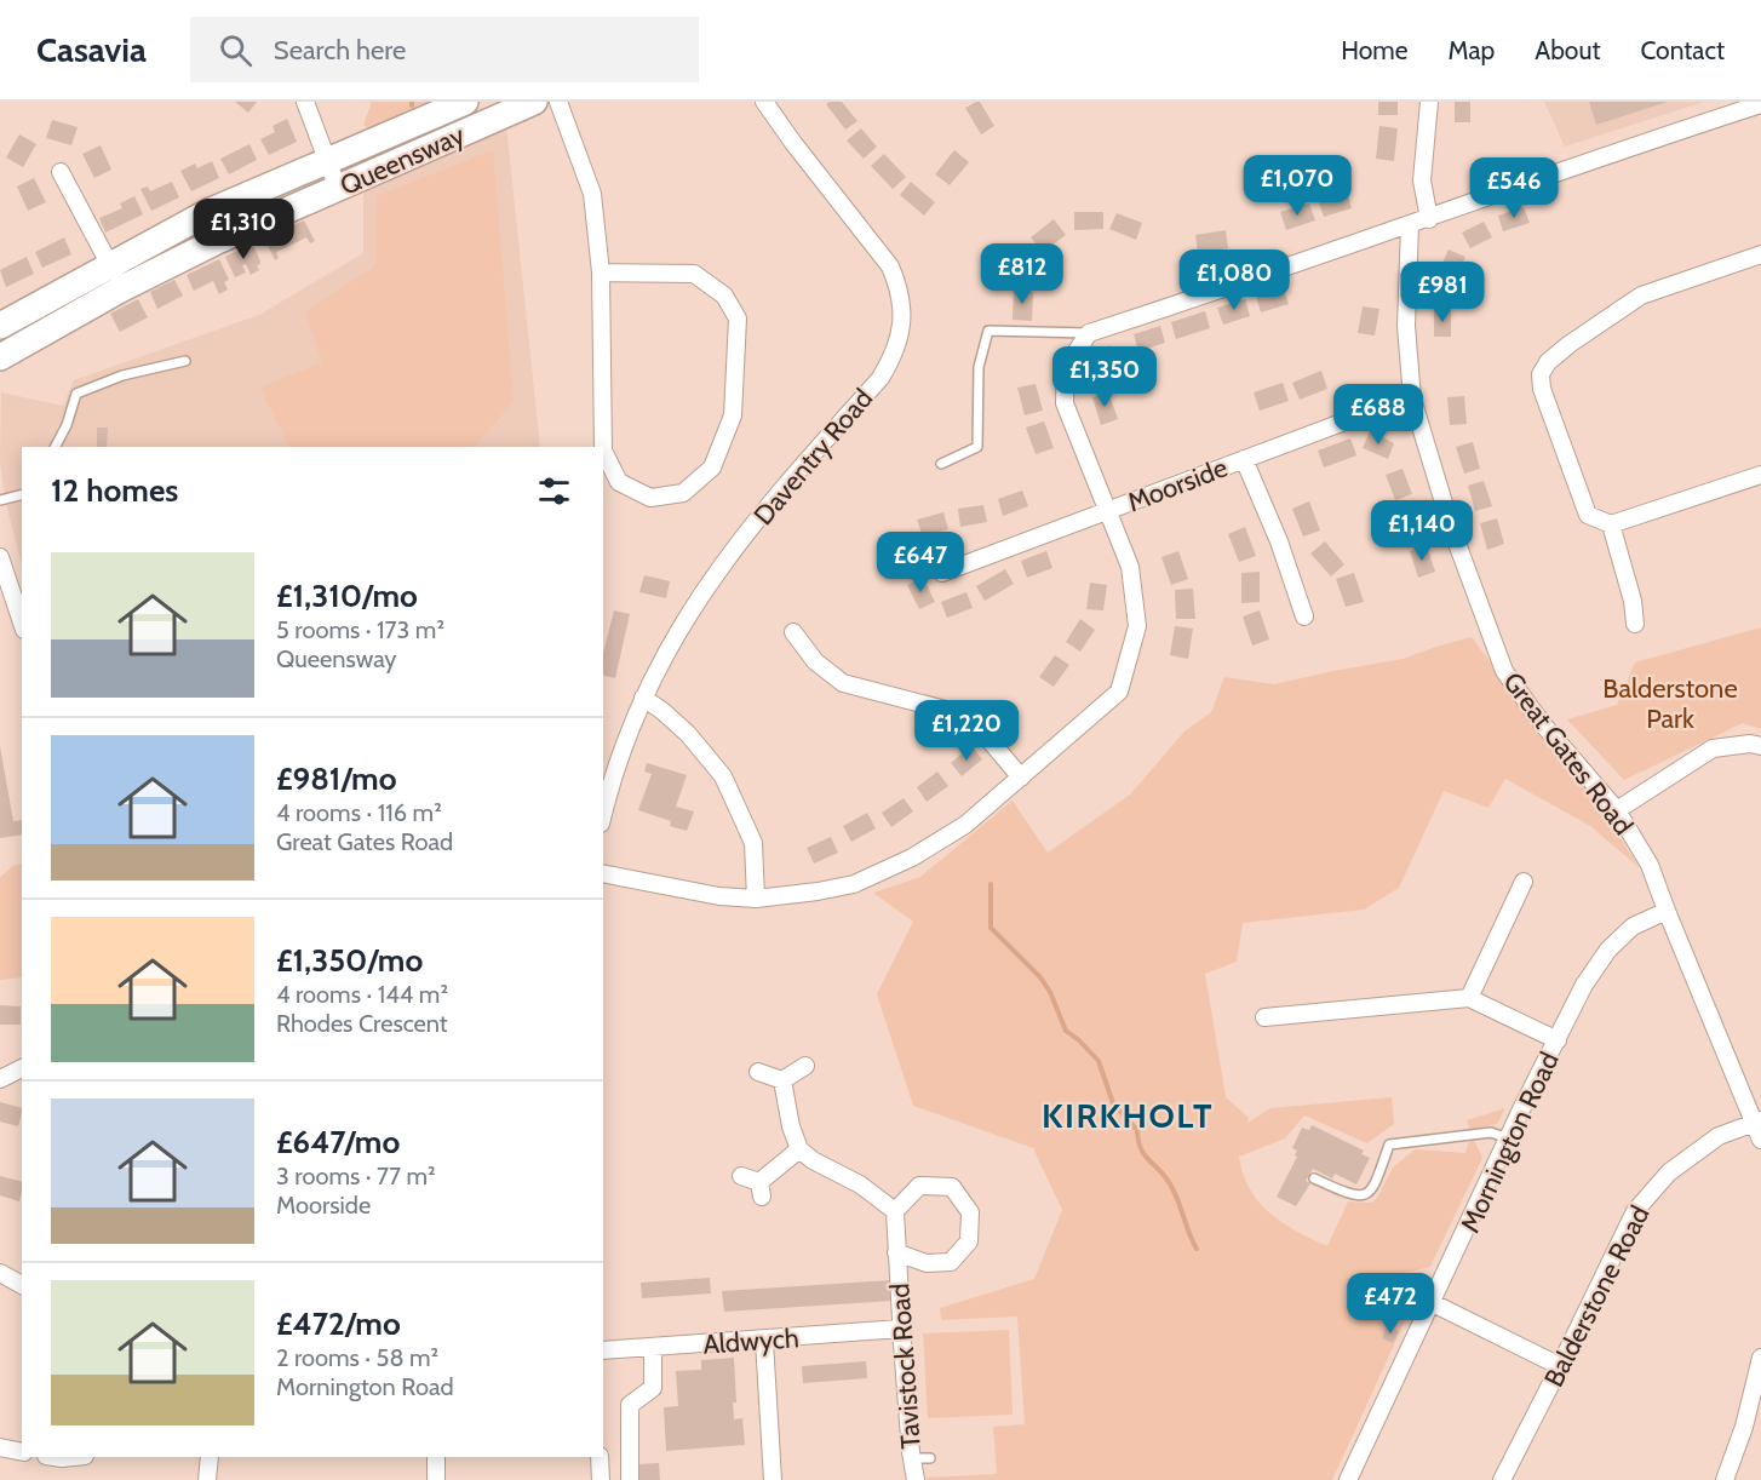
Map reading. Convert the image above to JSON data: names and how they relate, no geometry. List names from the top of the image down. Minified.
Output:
{"streets":{"highway":["Queensway"],"street":["Daventry Road","Moorside","Great Gates Road","Mornington Road","Balderstone Road","Aldwych","Tavistock Road"]},"crossings":[["Moorside","Great Gates Road"],["Great Gates Road","Mornington Road"],["Great Gates Road","Balderstone Road"],["Aldwych","Tavistock Road"]],"districts":["KIRKHOLT"],"parks":["Balderstone Park"],"page":{"header":"Casavia","search":"Search here","nav":["Home","Map","About","Contact"],"price":["£1,070","£546","£1,310","£812","£1,080","£981","£1,350","£688","£1,140","£647","£1,220","£472"],"heading":"12 homes","list":[{"name":"£1,310/mo","note":"5 rooms · 173 m² · Queensway"},{"name":"£981/mo","note":"4 rooms · 116 m² · Great Gates Road"},{"name":"£1,350/mo","note":"4 rooms · 144 m² · Rhodes Crescent"},{"name":"£647/mo","note":"3 rooms · 77 m² · Moorside"},{"name":"£472/mo","note":"2 rooms · 58 m² · Mornington Road"}]}}
